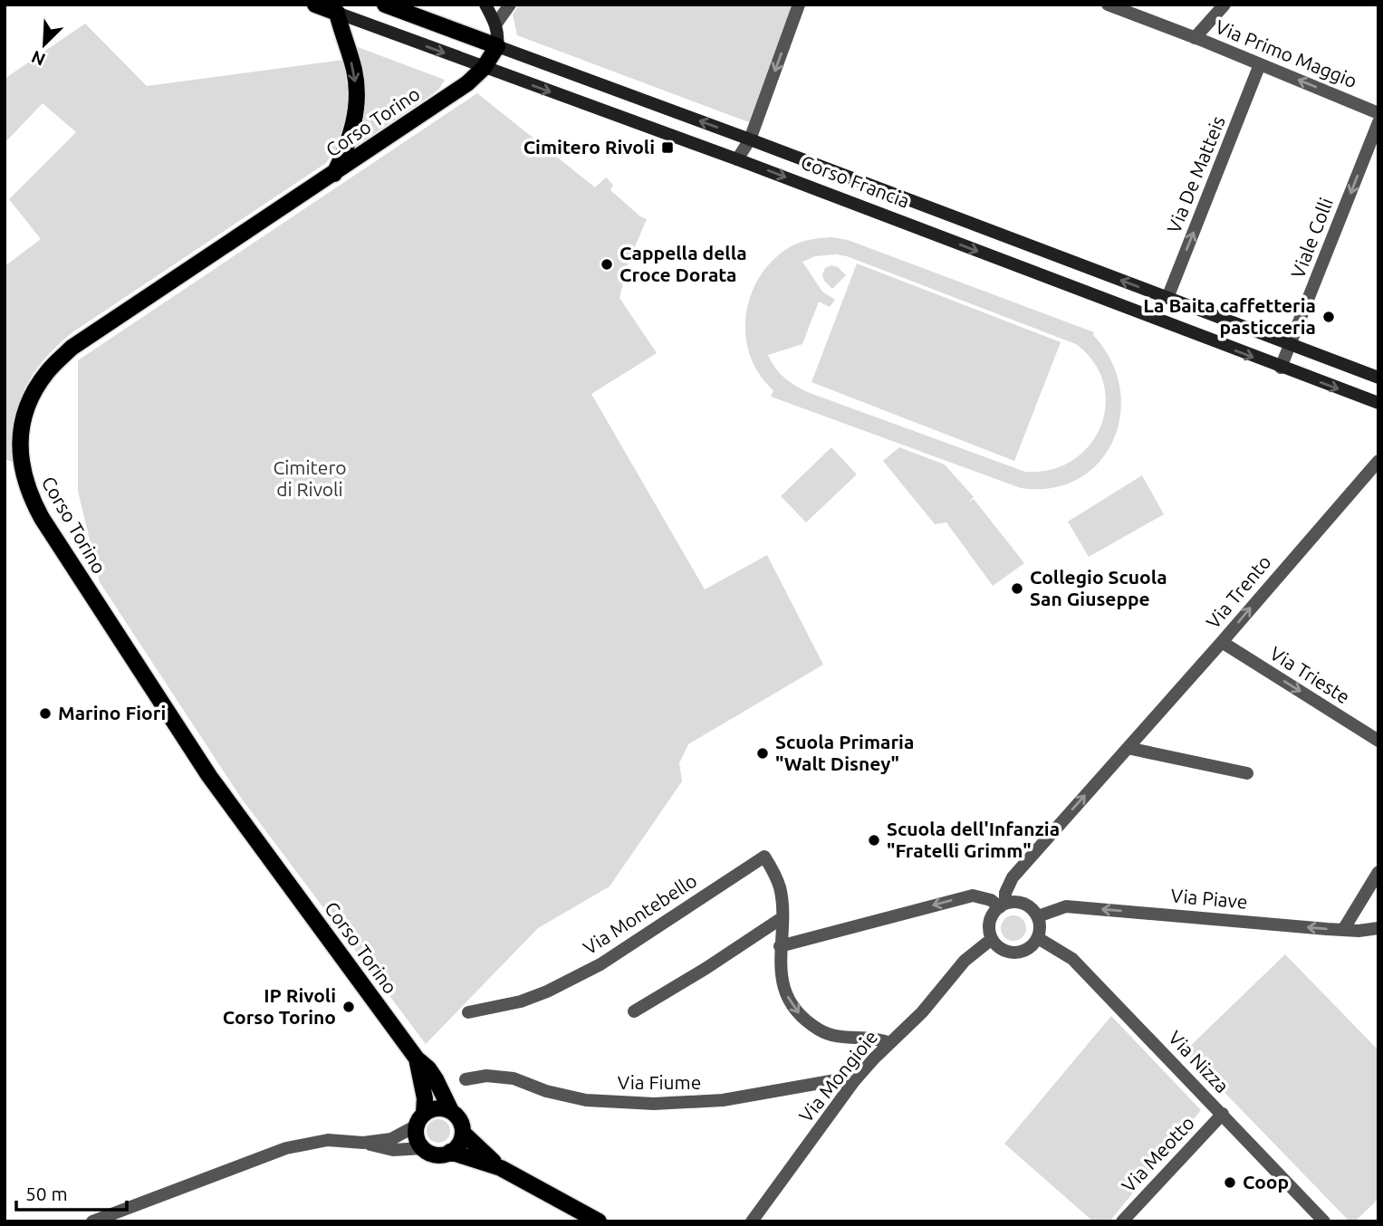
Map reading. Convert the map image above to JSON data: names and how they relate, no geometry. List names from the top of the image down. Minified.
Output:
{"streets":{"main road":["Corso Torino","Corso Francia"],"street":["Via Primo Maggio","Via De Matteis","Viale Colli","Via Trento","Via Trieste","Via Piave","Via Montebello","Via Nizza","Via Mongioie","Via Fiume","Via Meotto"]},"crossings":[["Via Primo Maggio","Via De Matteis"],["Corso Torino","Corso Francia"],["Via De Matteis","Corso Francia"],["Corso Francia","Viale Colli"],["Via Trento","Via Trieste"],["Via Trento","Via Piave"],["Via Trento","Via Nizza"],["Via Trento","Via Mongioie"],["Via Piave","Via Nizza"],["Via Piave","Via Mongioie"],["Via Montebello","Via Mongioie"],["Via Nizza","Via Mongioie"],["Via Nizza","Via Meotto"],["Via Mongioie","Via Fiume"]],"one_way":["Via Primo Maggio","Via De Matteis","Viale Colli","Via Trento","Via Trieste","Via Piave"],"parks":["Cimitero di Rivoli"],"places":{"transit":["Cimitero Rivoli"],"other":["Cappella della Croce Dorata","La Baita caffetteria pasticceria","Collegio Scuola San Giuseppe","Marino Fiori","Scuola Primaria \"Walt Disney\"","Scuola dell'Infanzia \"Fratelli Grimm\"","IP Rivoli Corso Torino","Coop"]},"scale_bar":"50 m","north":"bottom left"}
